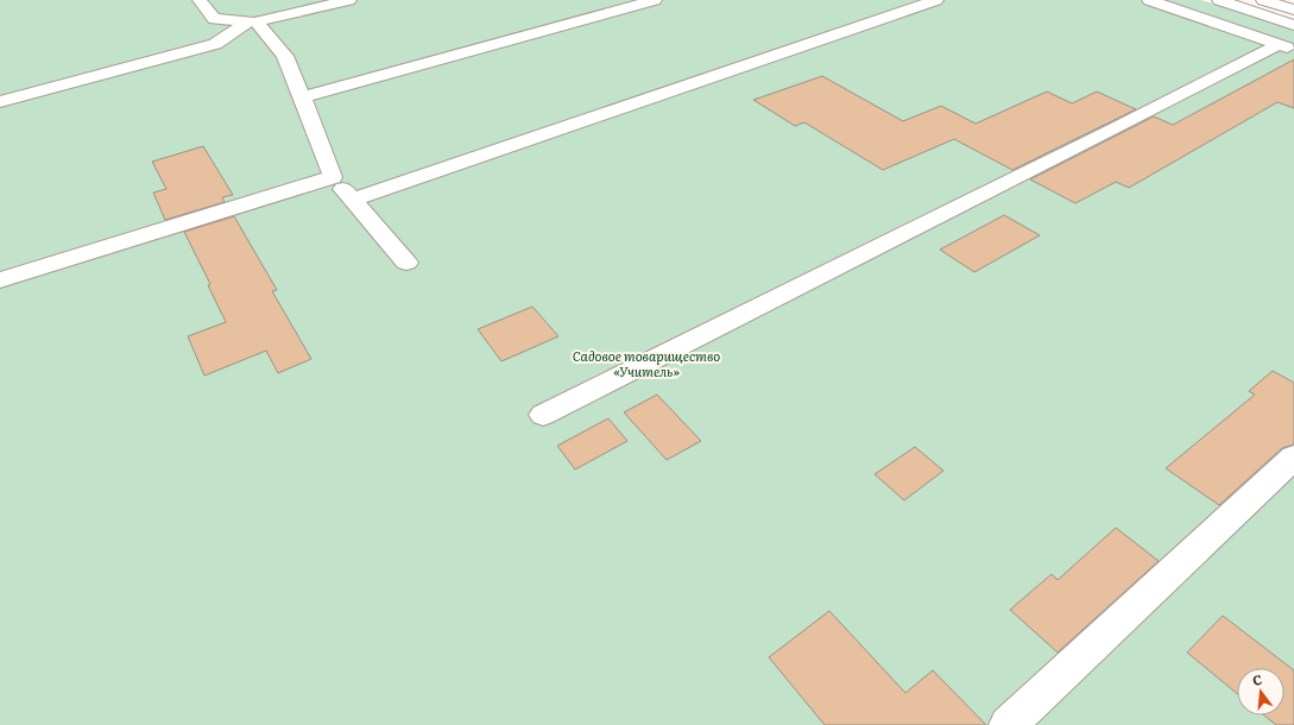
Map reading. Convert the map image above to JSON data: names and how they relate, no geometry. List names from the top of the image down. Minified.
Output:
{"parks":["Садовое товарищество «Учитель»"],"north":"top"}
